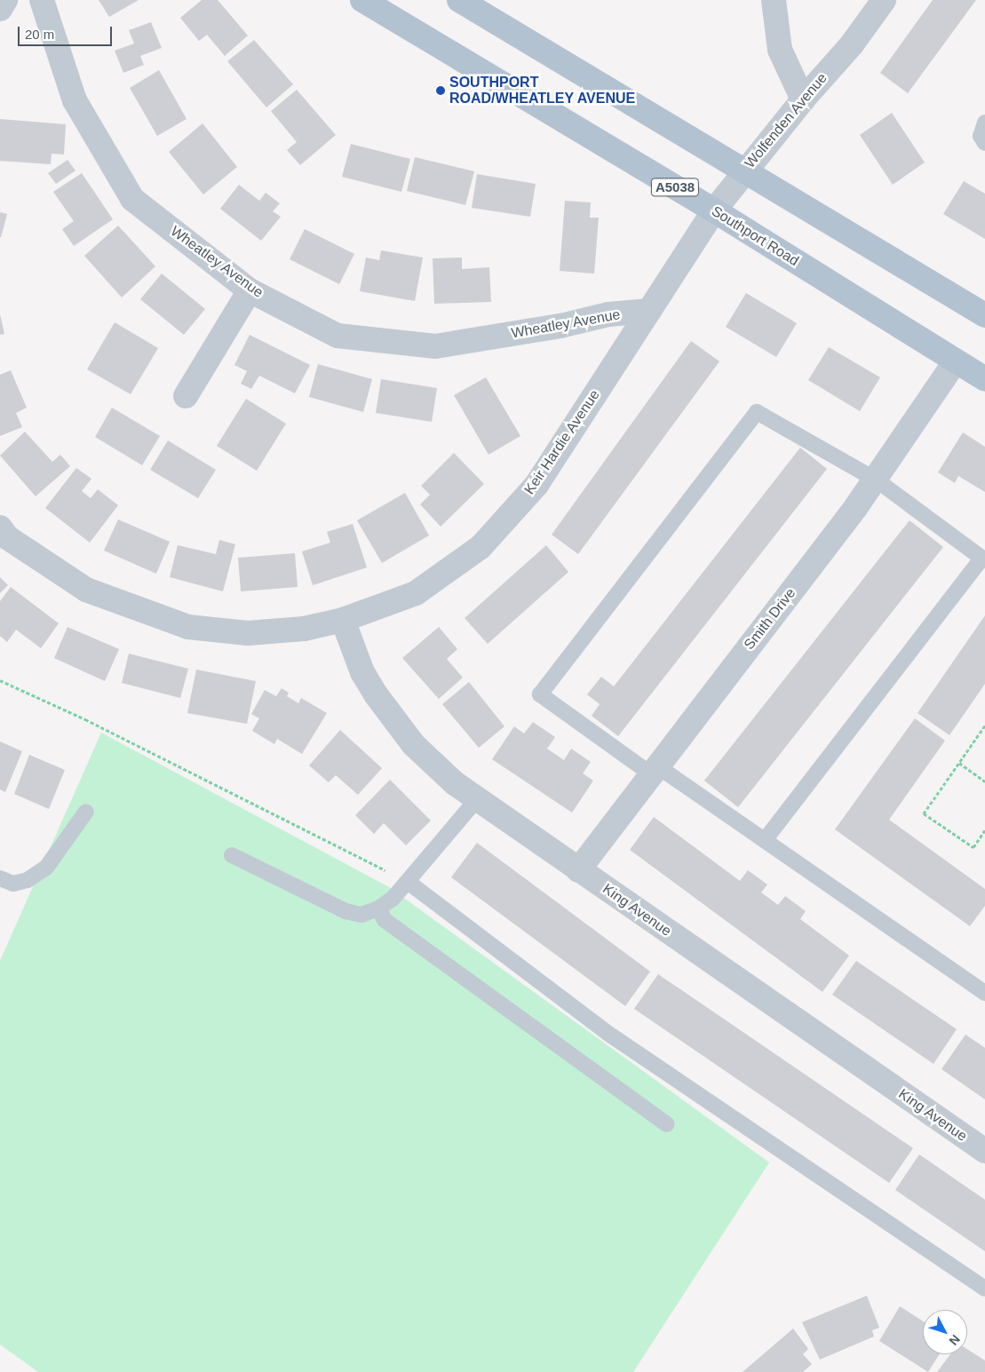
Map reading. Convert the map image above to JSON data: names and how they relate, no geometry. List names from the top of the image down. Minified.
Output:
{"streets":{"main road":["A5038","Southport Road"],"street":["Wolfenden Avenue","Wheatley Avenue","Keir Hardie Avenue","Smith Drive","King Avenue"]},"crossings":[["Wolfenden Avenue","Southport Road"],["Wolfenden Avenue","Keir Hardie Avenue"],["Southport Road","Smith Drive"],["Wheatley Avenue","Keir Hardie Avenue"],["Keir Hardie Avenue","King Avenue"],["Smith Drive","King Avenue"]],"places":["SOUTHPORT ROAD/WHEATLEY AVENUE"],"scale_bar":"20 m","north":"bottom right"}
